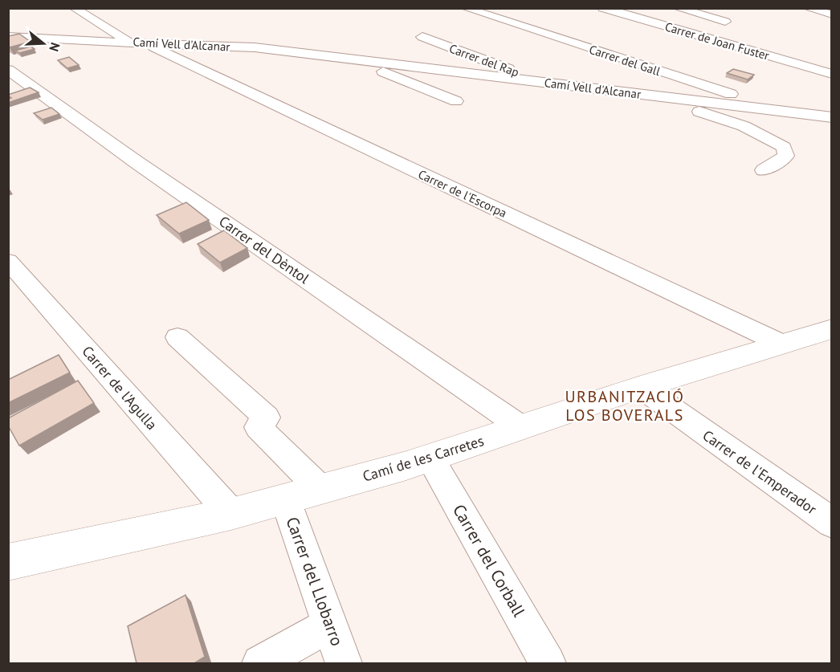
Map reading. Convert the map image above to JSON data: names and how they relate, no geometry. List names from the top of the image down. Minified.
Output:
{"streets":{"street":["Carrer de Joan Fuster","Camí Vell d'Alcanar","Carrer del Rap","Carrer del Gall","Carrer de l'Escorpa","Carrer del Dèntol","Carrer de l'Agulla","Camí de les Carretes","Carrer de l'Emperador","Carrer del Corball","Carrer del Llobarro"]},"crossings":[["Camí Vell d'Alcanar","Carrer del Rap"],["Camí Vell d'Alcanar","Carrer del Gall"],["Camí Vell d'Alcanar","Carrer de l'Escorpa"],["Carrer de l'Escorpa","Camí de les Carretes"],["Carrer del Dèntol","Camí de les Carretes"],["Carrer de l'Agulla","Camí de les Carretes"],["Camí de les Carretes","Carrer de l'Emperador"],["Camí de les Carretes","Carrer del Corball"],["Camí de les Carretes","Carrer del Llobarro"]],"districts":["URBANITZACIÓ LOS BOVERALS"],"north":"right"}
